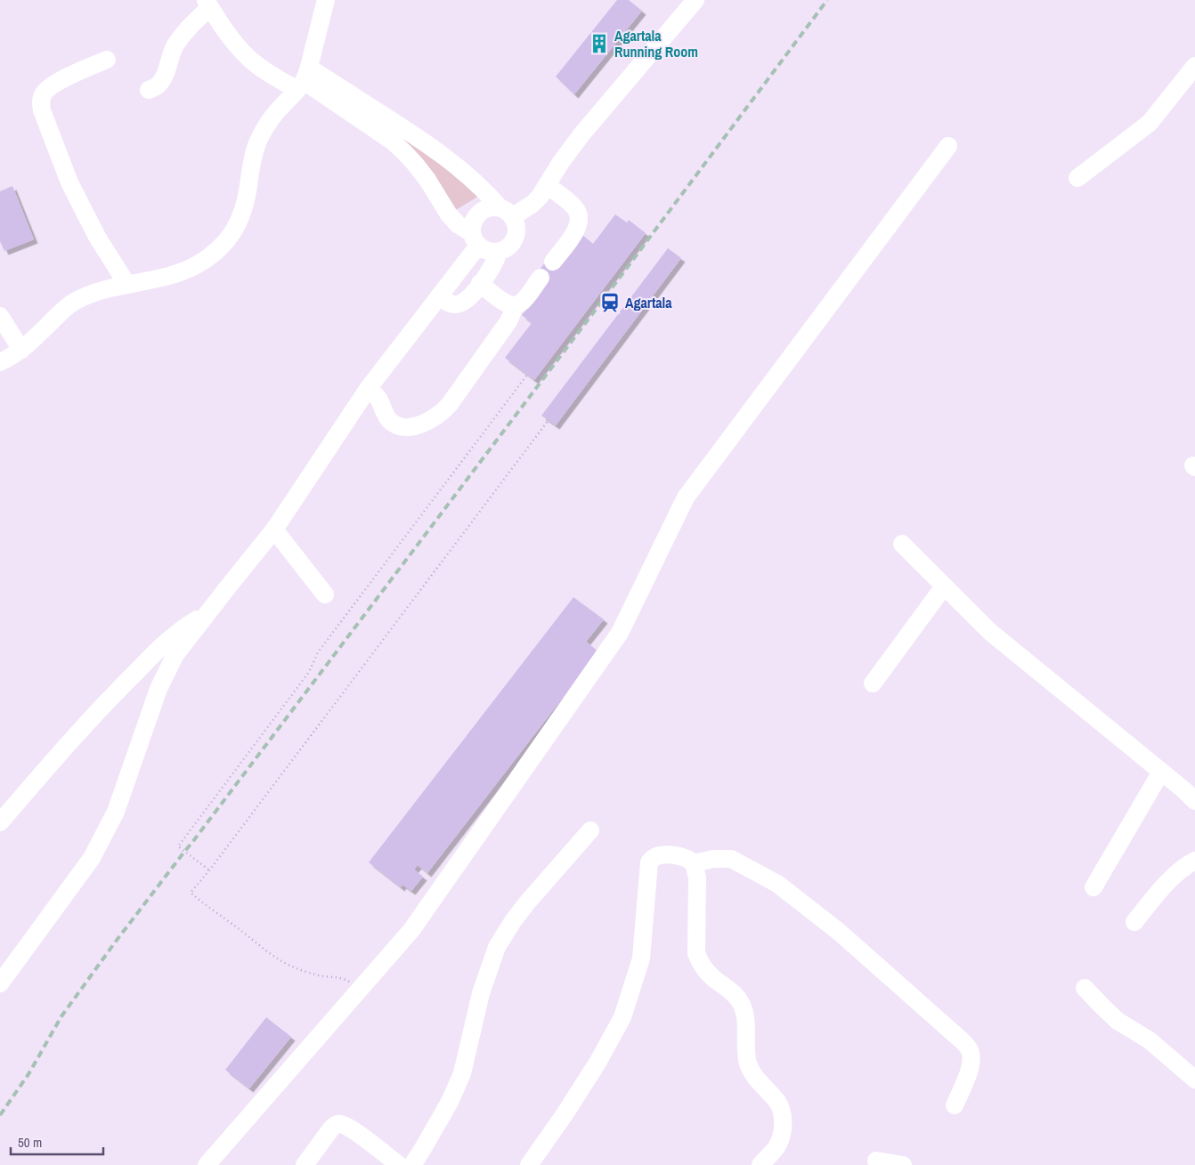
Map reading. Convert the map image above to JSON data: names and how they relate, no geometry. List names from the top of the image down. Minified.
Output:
{"places":{"building":["Agartala Running Room"],"station":["Agartala"]},"scale_bar":"50 m"}
